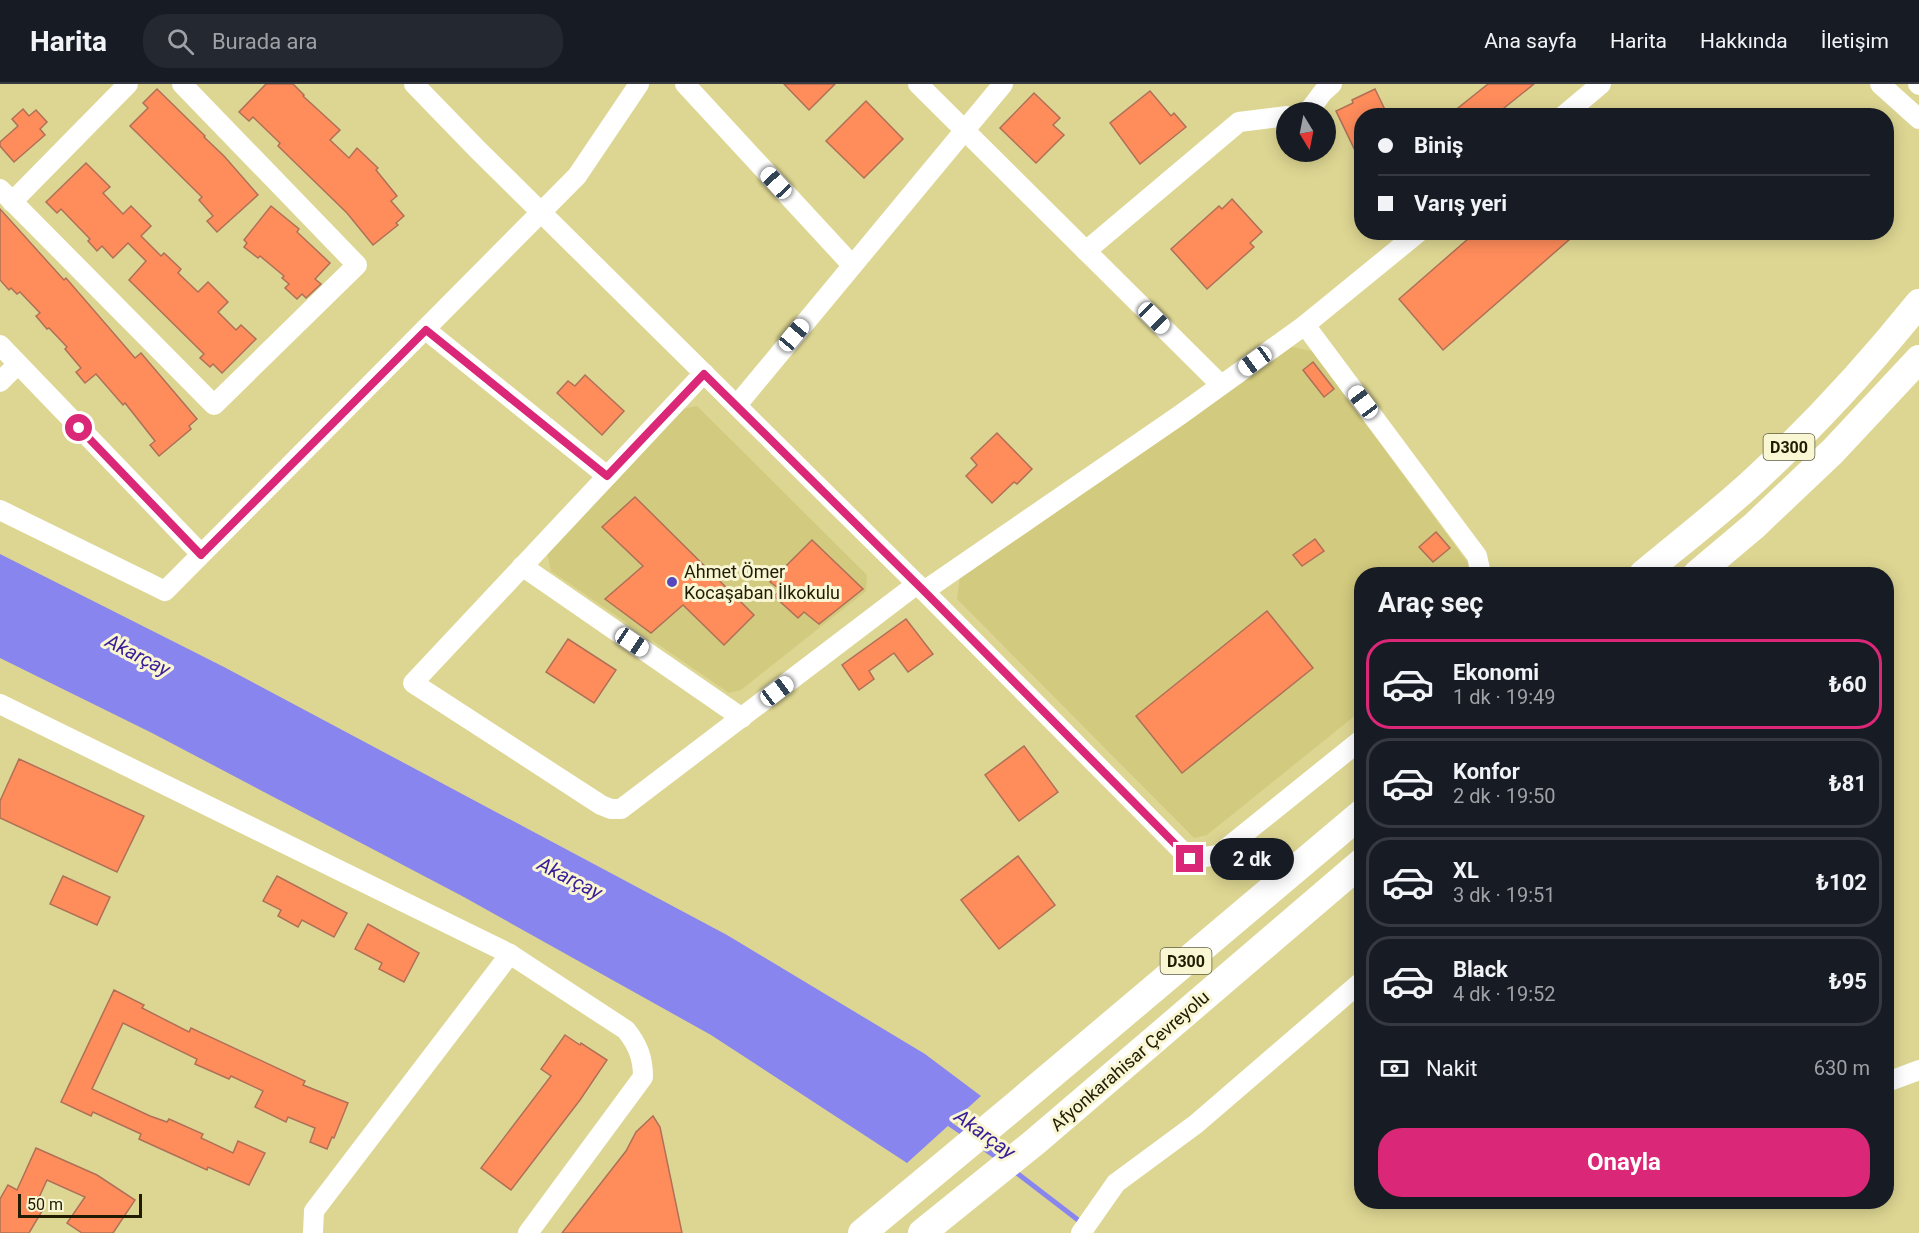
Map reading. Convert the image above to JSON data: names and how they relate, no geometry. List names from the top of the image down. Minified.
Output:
{"streets":{"highway":["D300","Afyonkarahisar Çevreyolu"]},"water":["Akarçay"],"places":["Ahmet Ömer Kocaşaban İlkokulu"],"scale_bar":"50 m","north":"bottom","page":{"header":"Harita","search":"Burada ara","nav":["Ana sayfa","Harita","Hakkında","İletişim"],"banner":["Biniş","Varış yeri"],"heading":"Araç seç","list":[{"name":"Ekonomi","note":"1 dk · 19:49","value":"₺60"},{"name":"Konfor","note":"2 dk · 19:50","value":"₺81"},{"name":"XL","note":"3 dk · 19:51","value":"₺102"},{"name":"Black","note":"4 dk · 19:52","value":"₺95"}],"bubble":"2 dk","pay":["Nakit","630 m"],"buttons":"Onayla","scale":"50 m"}}
